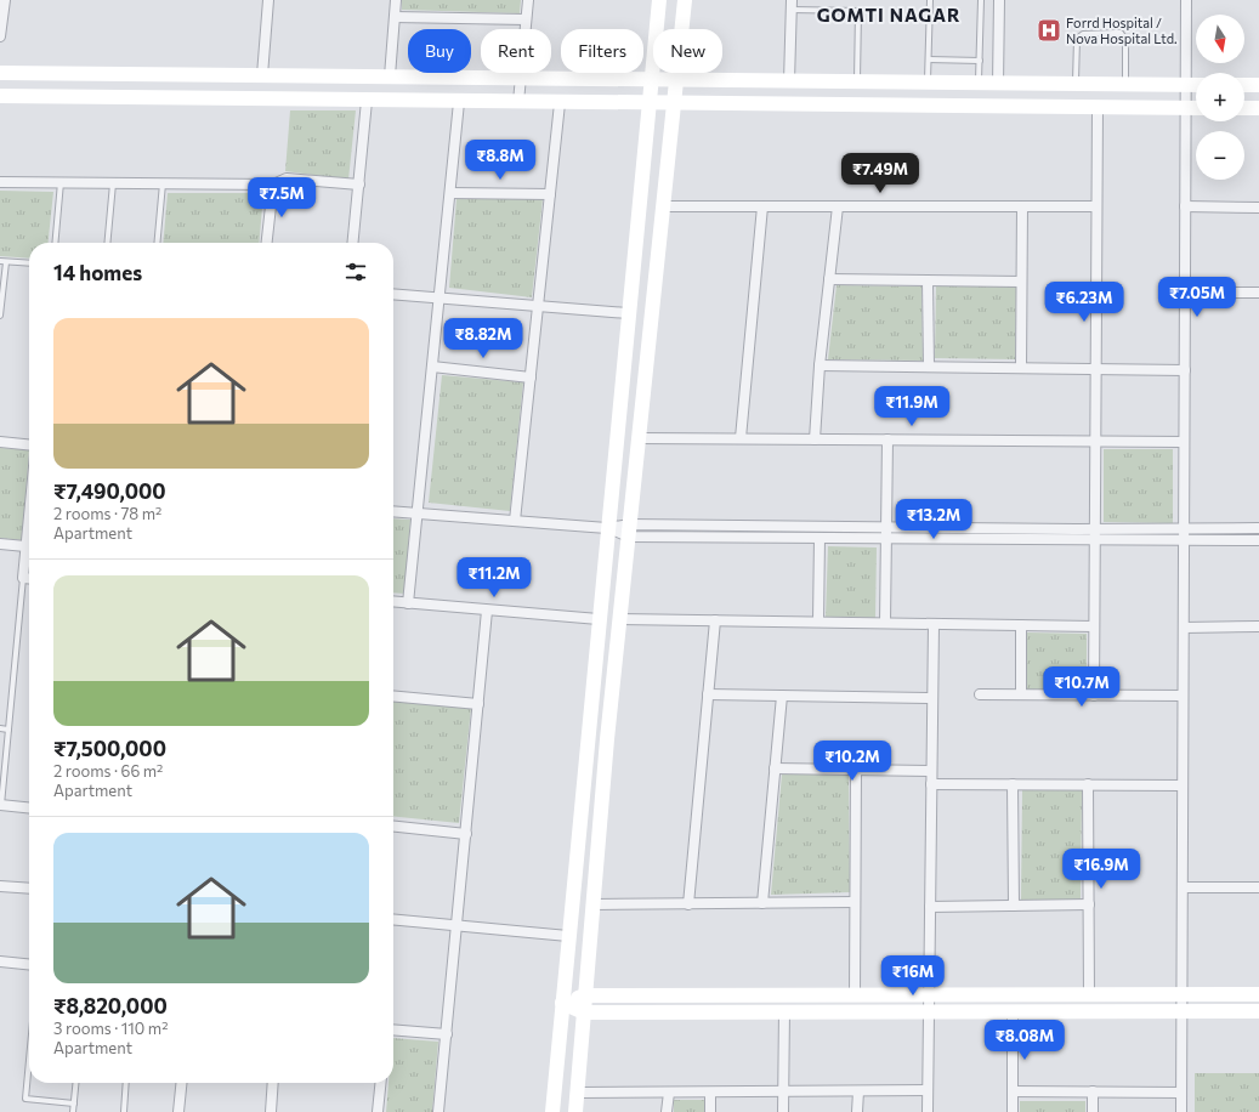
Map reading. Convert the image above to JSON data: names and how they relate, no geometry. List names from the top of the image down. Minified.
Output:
{"districts":["GOMTI NAGAR"],"places":{"hospital":["Forrd Hospital / Nova Hospital Ltd."]},"north":"bottom","page":{"map_buttons":["+","−"],"chip":["Buy","Rent","Filters","New"],"price":["₹8.8M","₹7.49M","₹7.5M","₹7.05M","₹6.23M","₹8.82M","₹11.9M","₹13.2M","₹11.2M","₹10.7M","₹10.2M","₹16.9M","₹16M","₹8.08M"],"heading":"14 homes","list":[{"name":"₹7,490,000","note":"2 rooms · 78 m² · Apartment"},{"name":"₹7,500,000","note":"2 rooms · 66 m² · Apartment"},{"name":"₹8,820,000","note":"3 rooms · 110 m² · Apartment"}]}}
